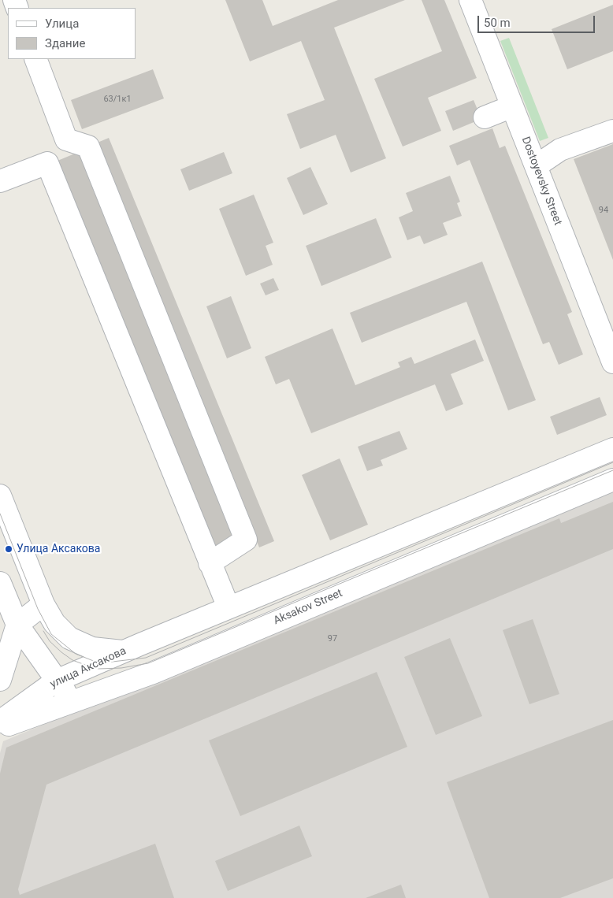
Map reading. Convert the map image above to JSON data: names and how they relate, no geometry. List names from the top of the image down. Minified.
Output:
{"streets":{"street":["Dostoyevsky Street","Aksakov Street","улица Аксакова"]},"places":["Улица Аксакова"],"house_numbers":["63/1к1","94","97"],"legend":["Улица","Здание"],"scale_bar":"50 m"}
